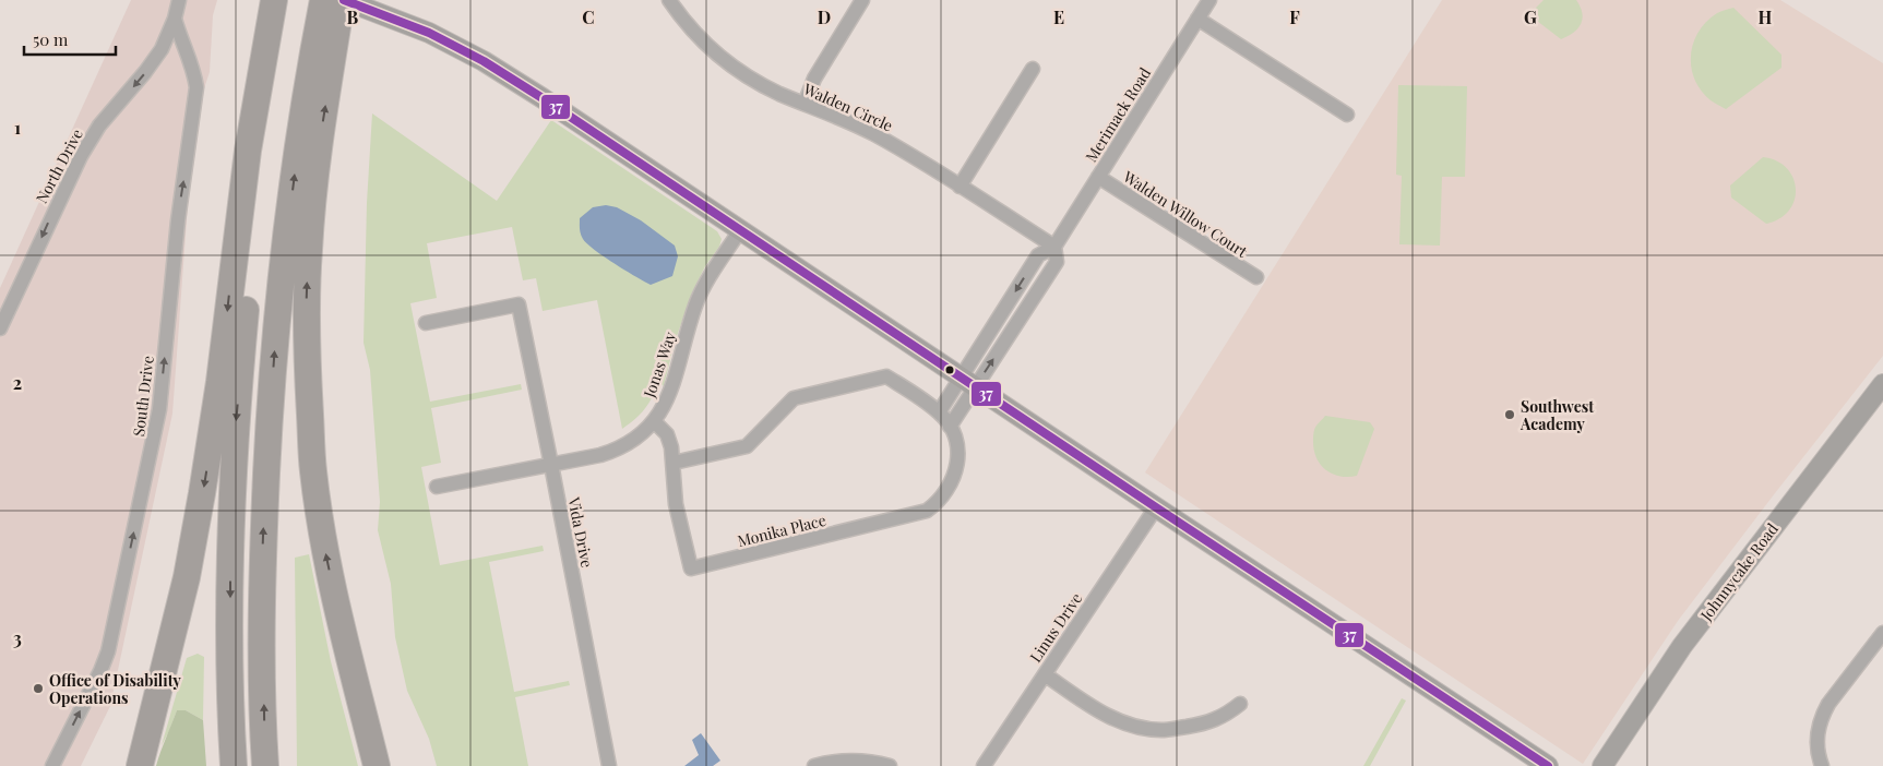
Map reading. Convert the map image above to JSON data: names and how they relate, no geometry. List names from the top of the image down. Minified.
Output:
{"streets":{"main road":["Johnnycake Road"],"street":["Walden Circle","Merimack Road","North Drive","Walden Willow Court","Jonas Way","South Drive","Monika Place","Vida Drive","Linus Drive"]},"crossings":[["Walden Circle","Merimack Road"],["Merimack Road","Walden Willow Court"],["Merimack Road","Monika Place"],["North Drive","South Drive"],["Jonas Way","Monika Place"],["Jonas Way","Vida Drive"]],"one_way":["North Drive","South Drive"],"places":["Southwest Academy","Office of Disability Operations"],"lines":["transit line 37"],"scale_bar":"50 m","grid":{"columns":["B","C","D","E","F","G","H"],"rows":["1","2","3"]}}
